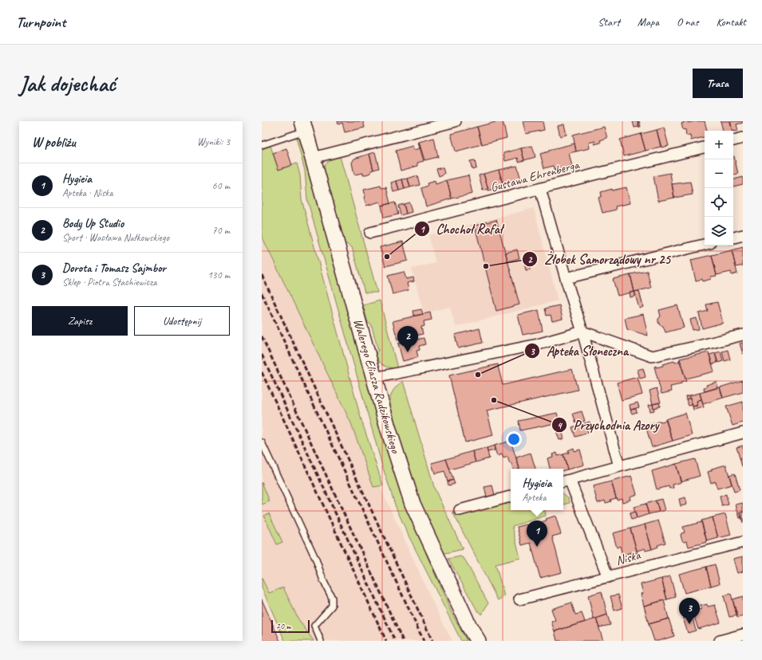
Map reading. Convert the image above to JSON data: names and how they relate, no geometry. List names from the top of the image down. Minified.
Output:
{"streets":{"street":["Gustawa Ehrenberga","Walerego Eliasza Radzikowskiego","Niska"]},"places":["Chochoł Rafał","Żłobek Samorządowy nr 25","Apteka Słoneczna","Przychodnia Azory"],"scale_bar":"20 m","page":{"header":"Turnpoint","nav":["Start","Mapa","O nas","Kontakt"],"buttons":["Trasa",["Zapisz","Udostępnij"]],"title":"Jak dojechać","heading":["W pobliżu","Wyniki: 3"],"map_buttons":["+","−"],"list":[{"mark":"1","name":"Hygieia","note":"Apteka · Niska","value":"60 m"},{"mark":"2","name":"Body Up Studio","note":"Sport · Wacława Nałkowskiego","value":"70 m"},{"mark":"3","name":"Dorota i Tomasz Sajmbor","note":"Sklep · Piotra Stachiewicza","value":"130 m"}],"pins":["2","1","3"],"popup":["Hygieia","Apteka"],"scale":"20 m"}}
